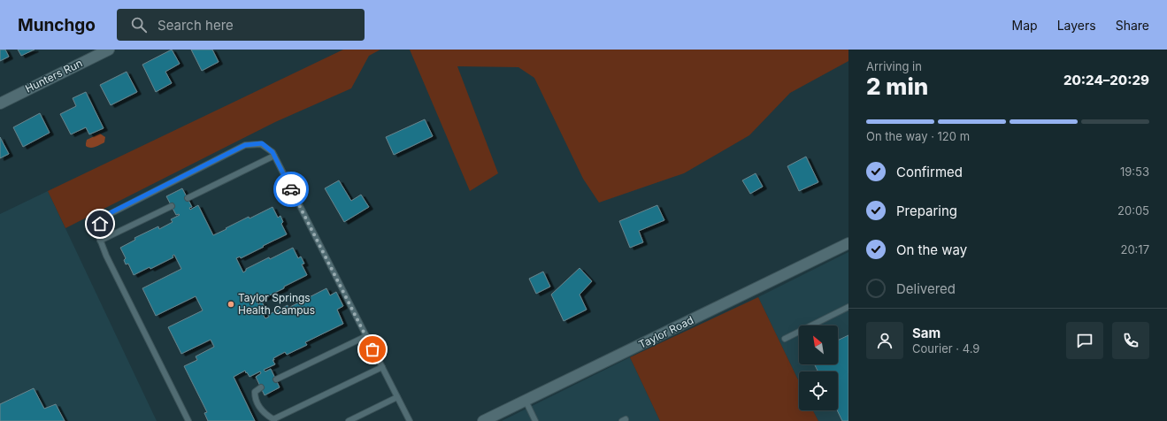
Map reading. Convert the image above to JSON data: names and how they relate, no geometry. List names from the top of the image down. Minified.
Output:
{"streets":{"main road":["Hunters Run","Taylor Road"]},"places":["Taylor Springs Health Campus"],"north":"top left","page":{"header":"Munchgo","search":"Search here","nav":["Map","Layers","Share"],"heading":["2 min","Arriving in","20:24–20:29"],"panel":["Sam","Courier · 4.9"],"bar":"On the way · 120 m","list":[["Confirmed","19:53"],["Preparing","20:05"],["On the way","20:17"],"Delivered"]}}
